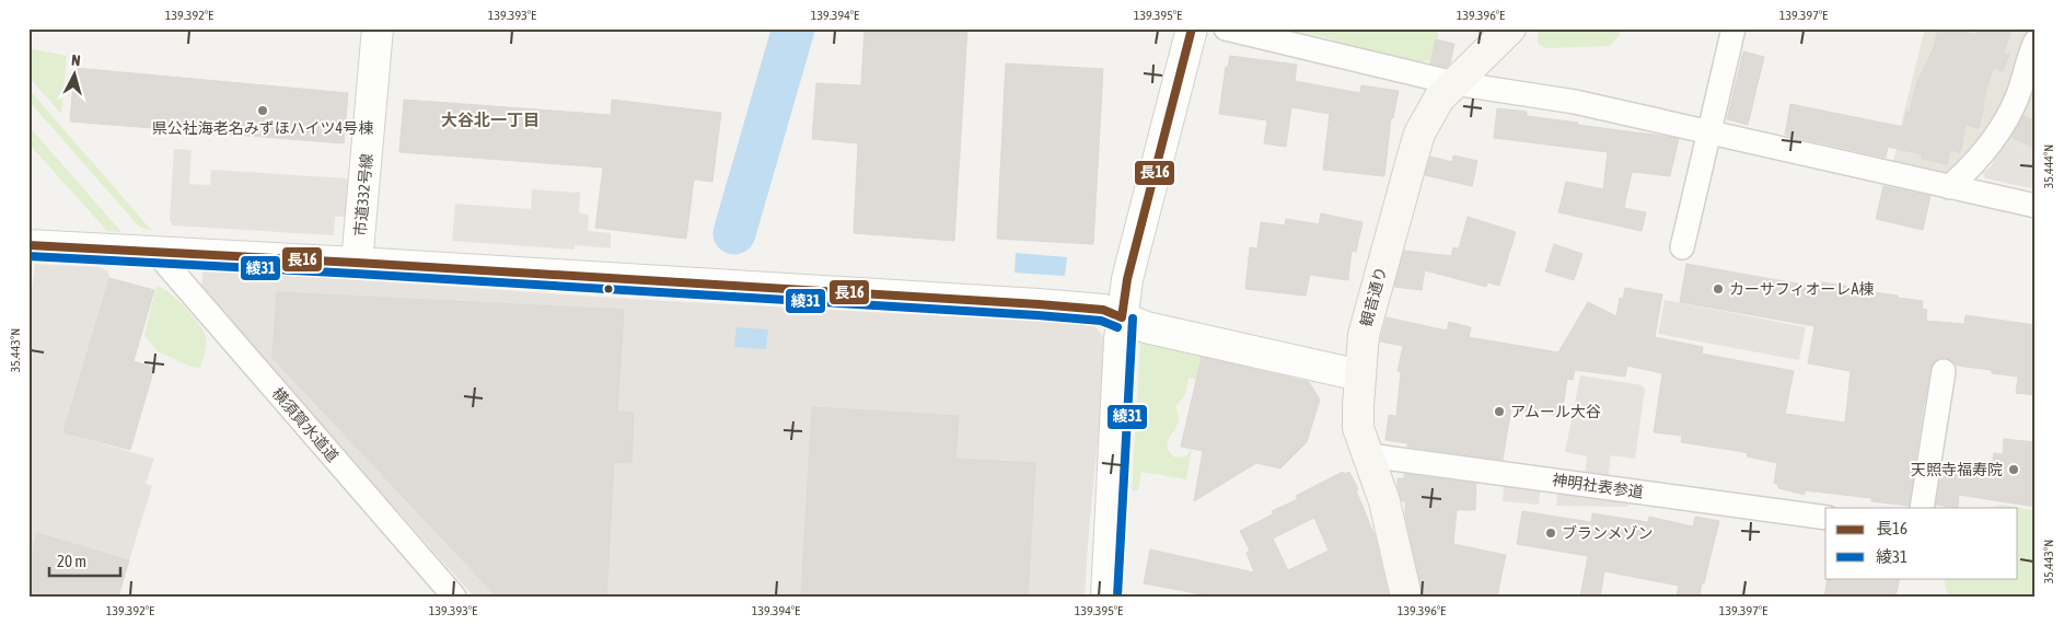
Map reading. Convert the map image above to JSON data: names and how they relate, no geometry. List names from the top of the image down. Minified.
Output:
{"streets":{"main road":["観音通り"],"street":["市道332号線","横須賀水道道","神明社表参道"]},"crossings":[["観音通り","神明社表参道"]],"districts":["大谷北一丁目"],"places":["県公社海老名みずほハイツ4号棟","カーサフィオーレA棟","アムール大谷","天照寺福寿院","ブランメゾン"],"lines":["transit line 長16","transit line 綾31"],"legend":["長16","綾31"],"scale_bar":"20 m","north":"top","coordinates":["139.392°E","139.393°E","139.394°E","139.395°E","139.396°E","139.397°E","35.444°N","35.443°N"]}
